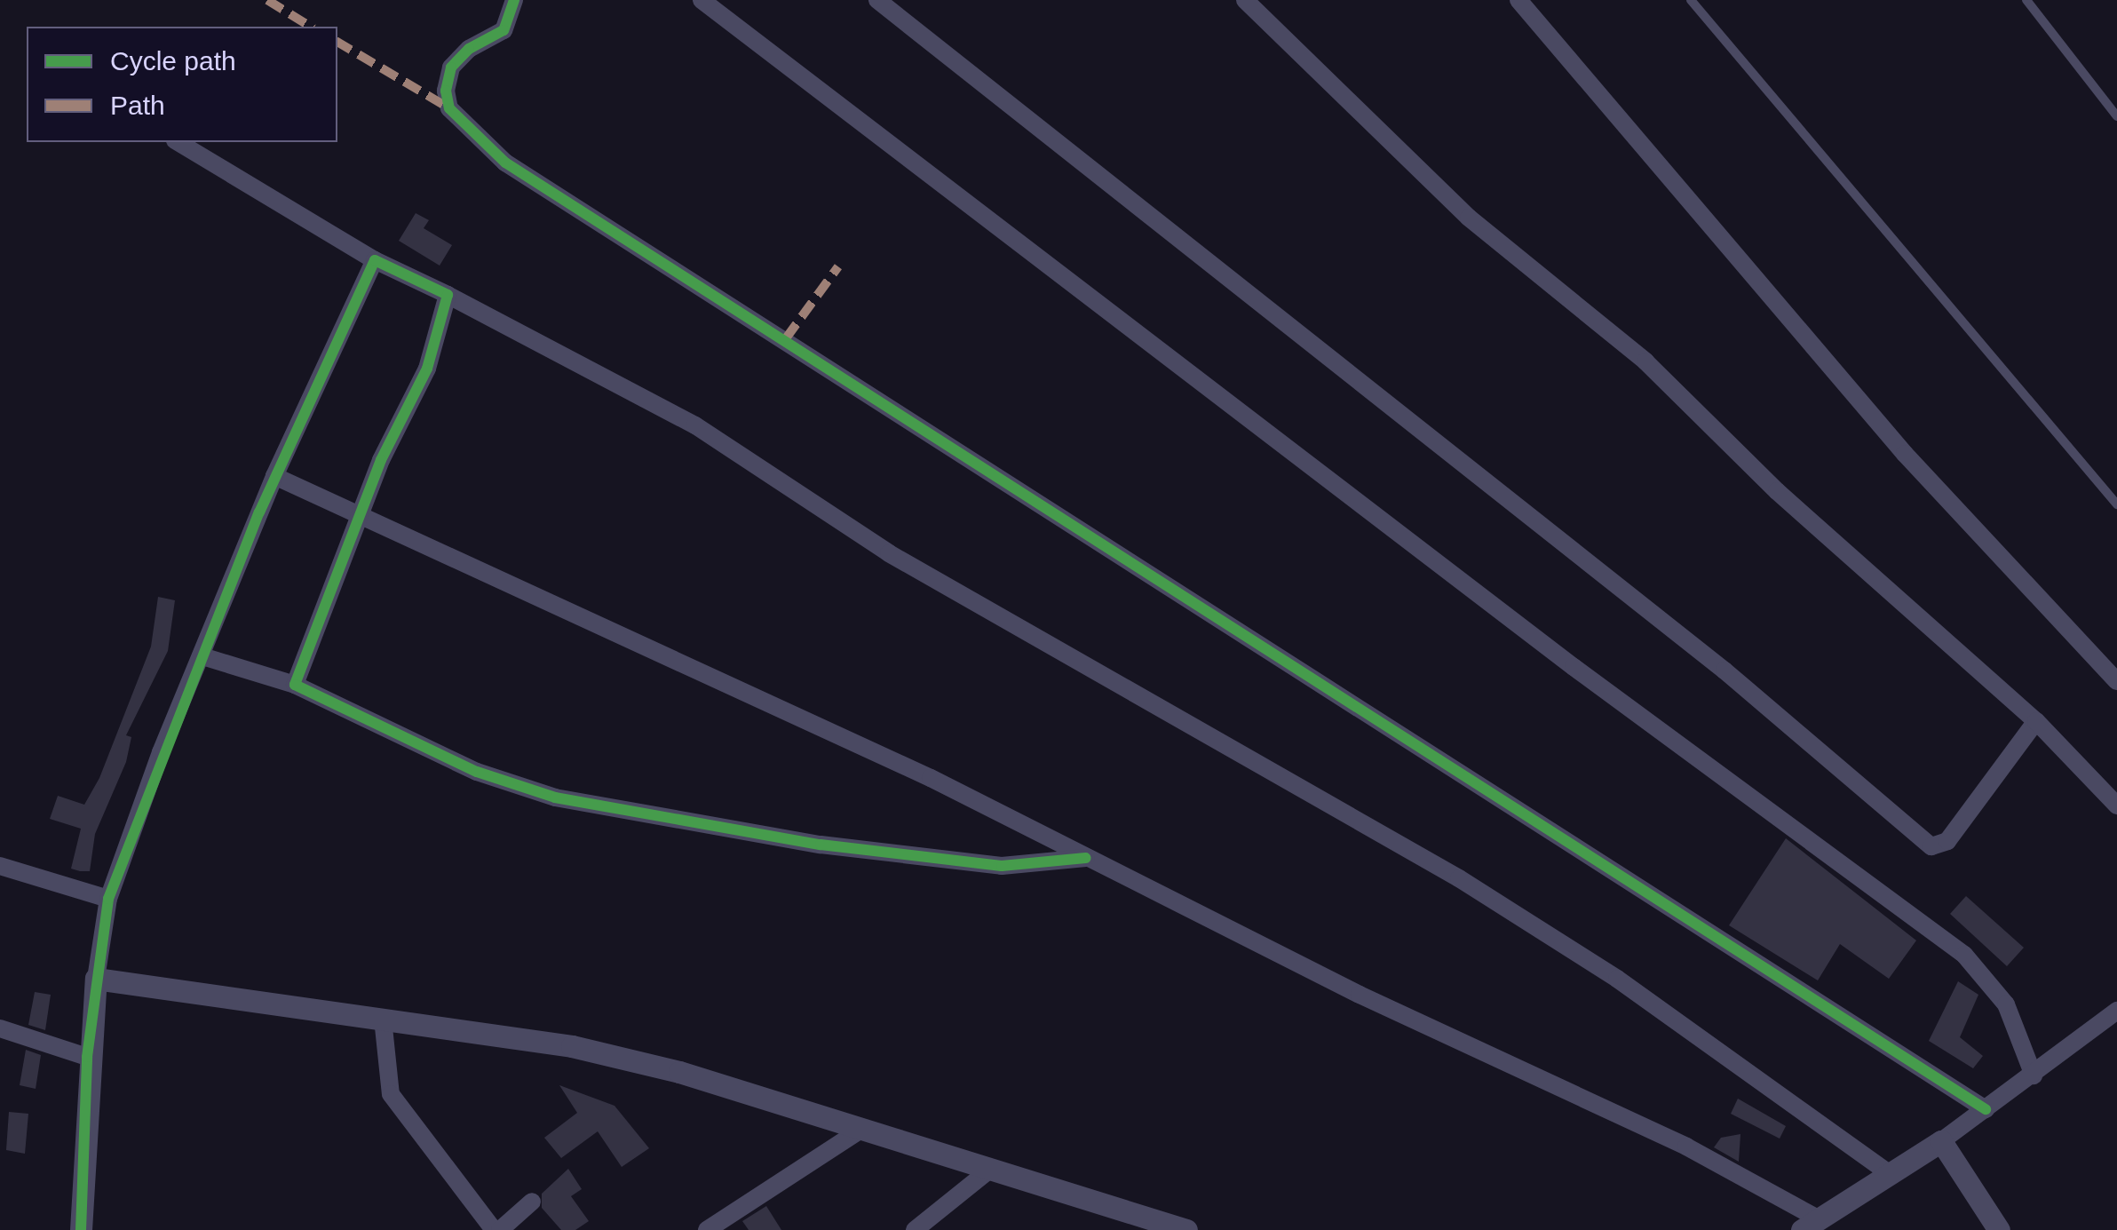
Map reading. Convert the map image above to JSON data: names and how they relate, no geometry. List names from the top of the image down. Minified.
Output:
{"legend":["Cycle path","Path"]}
